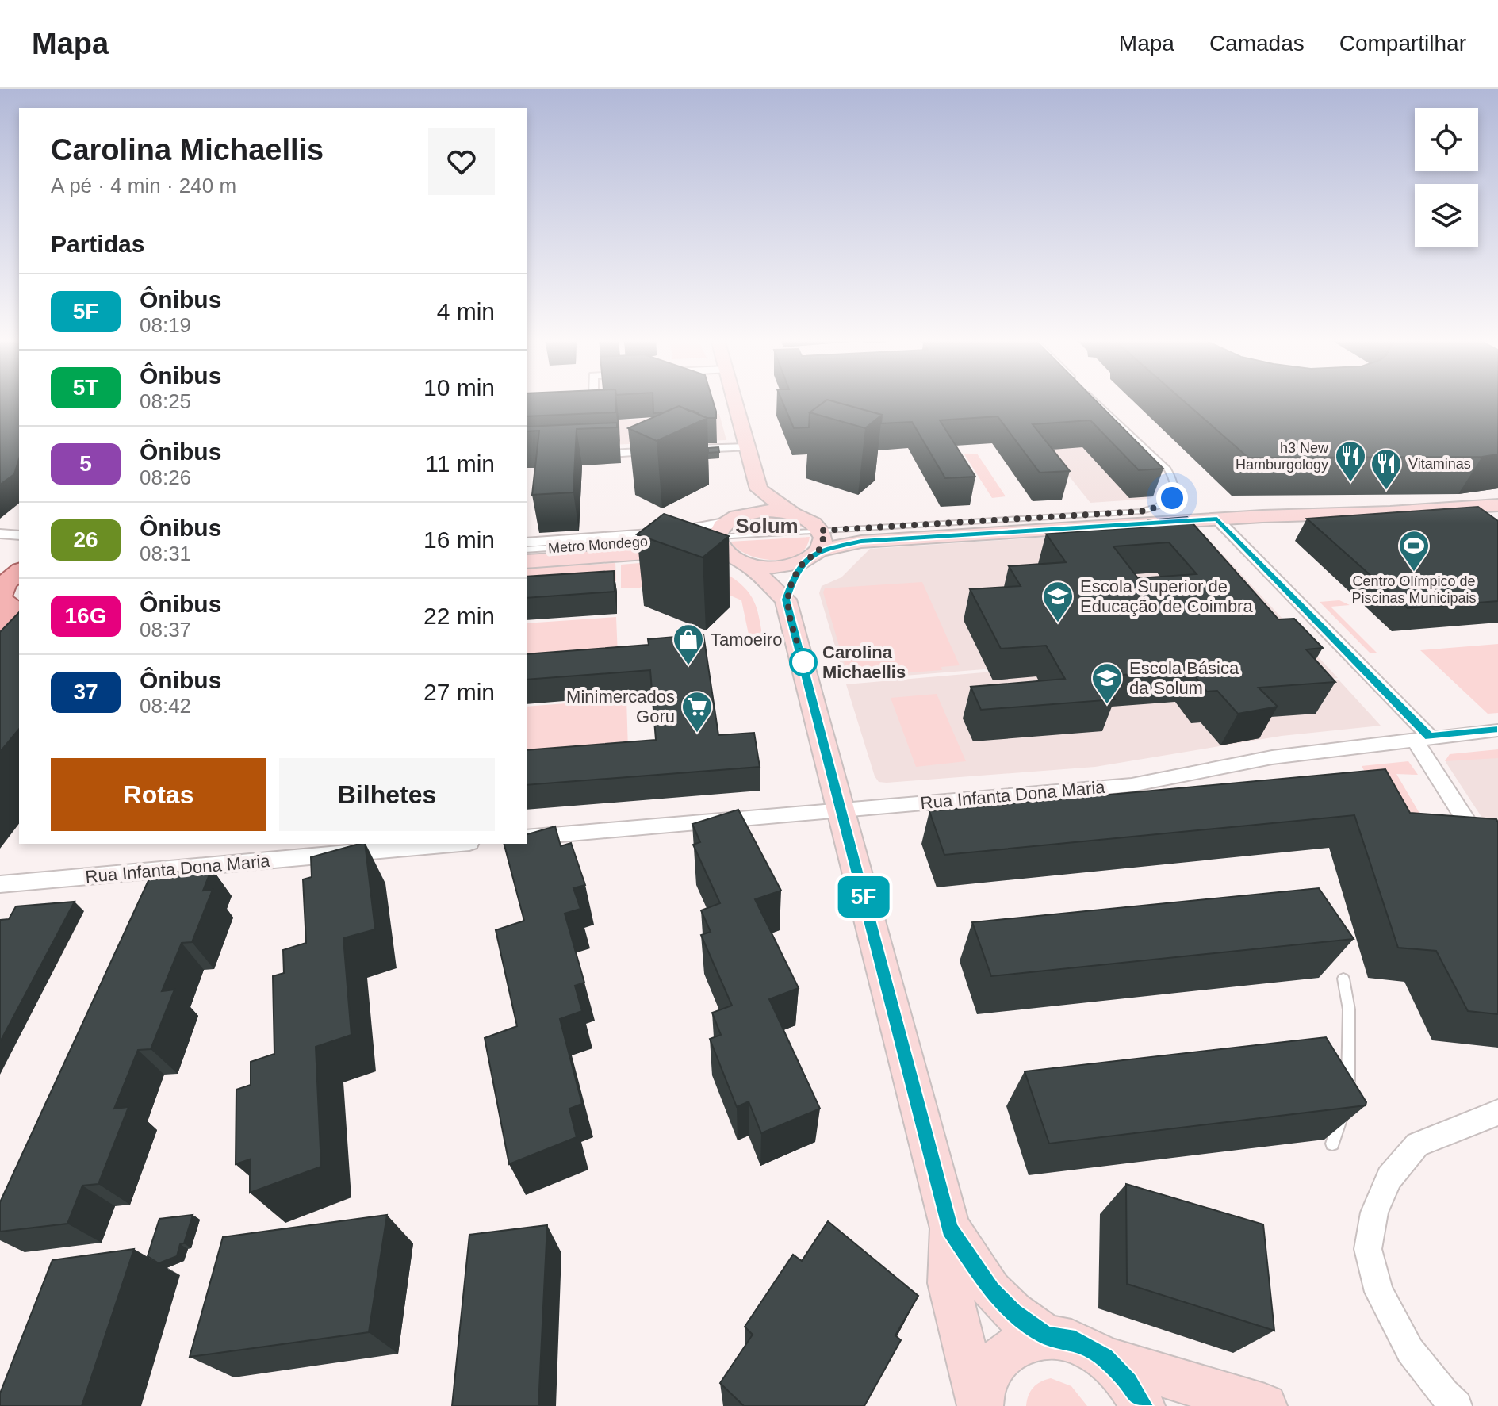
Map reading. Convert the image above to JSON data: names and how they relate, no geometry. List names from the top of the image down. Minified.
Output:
{"streets":{"street":["Rua Infanta Dona Maria"],"lane":["Metro Mondego"]},"districts":["Solum"],"places":{"restaurant":["h3 New Hamburgology","Vitaminas"],"sports":["Centro Olímpico de Piscinas Municipais"],"school or university":["Escola Superior de Educação de Coimbra","Escola Básica da Solum"],"other":["Carolina Michaellis"],"shop":["Tamoeiro"],"supermarket":["Minimercados Goru"]},"lines":["bus line 5F"],"page":{"header":"Mapa","nav":["Mapa","Camadas","Compartilhar"],"on_map":"5F","heading":[["Carolina Michaellis","A pé · 4 min · 240 m"],"Partidas"],"list":[{"mark":"5F","name":"Ônibus","note":"08:19","value":"4 min"},{"mark":"5T","name":"Ônibus","note":"08:25","value":"10 min"},{"mark":"5","name":"Ônibus","note":"08:26","value":"11 min"},{"mark":"26","name":"Ônibus","note":"08:31","value":"16 min"},{"mark":"16G","name":"Ônibus","note":"08:37","value":"22 min"},{"mark":"37","name":"Ônibus","note":"08:42","value":"27 min"}],"buttons":["Rotas","Bilhetes"]}}
